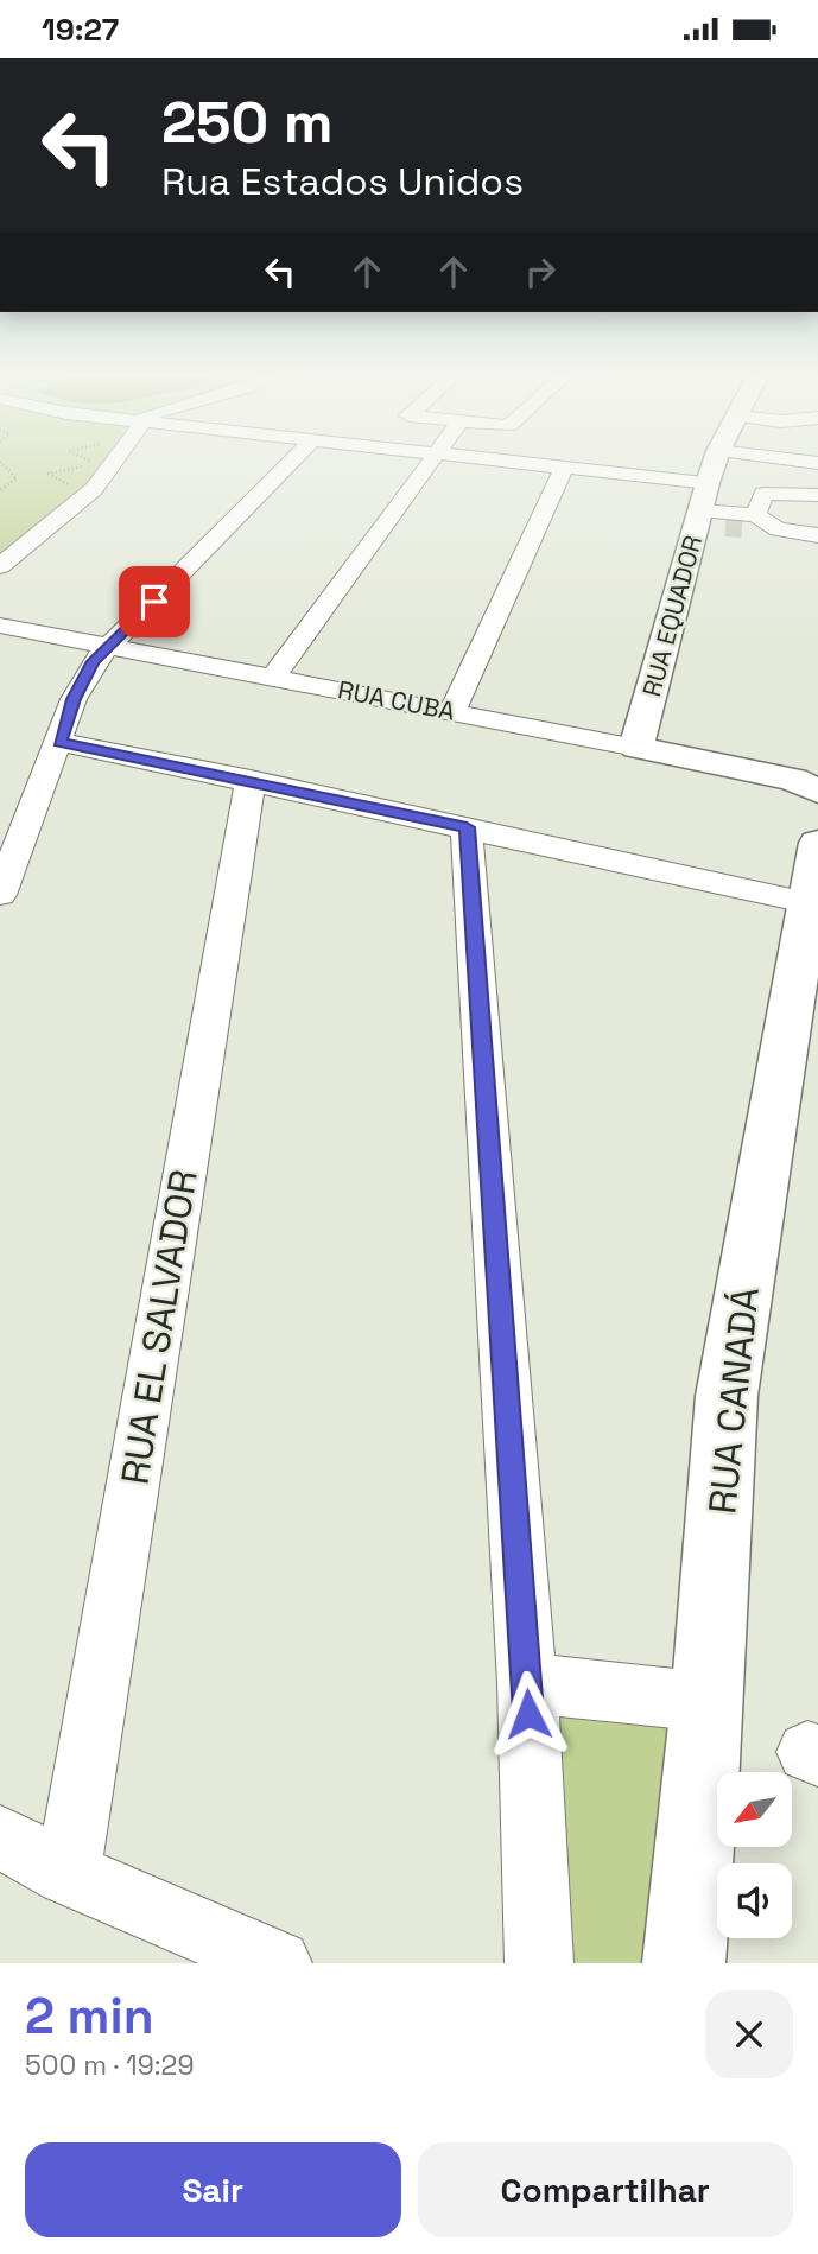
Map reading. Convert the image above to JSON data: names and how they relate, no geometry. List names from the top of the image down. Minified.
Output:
{"streets":{"main road":["RUA EQUADOR","RUA CUBA","RUA CANADÁ"],"street":["RUA EL SALVADOR"]},"crossings":[["RUA EQUADOR","RUA CUBA"]],"north":"bottom left","page":{"status":"19:27","turn":["250 m","Rua Estados Unidos"],"heading":["2 min","500 m · 19:29"],"buttons":["Sair","Compartilhar"]}}
